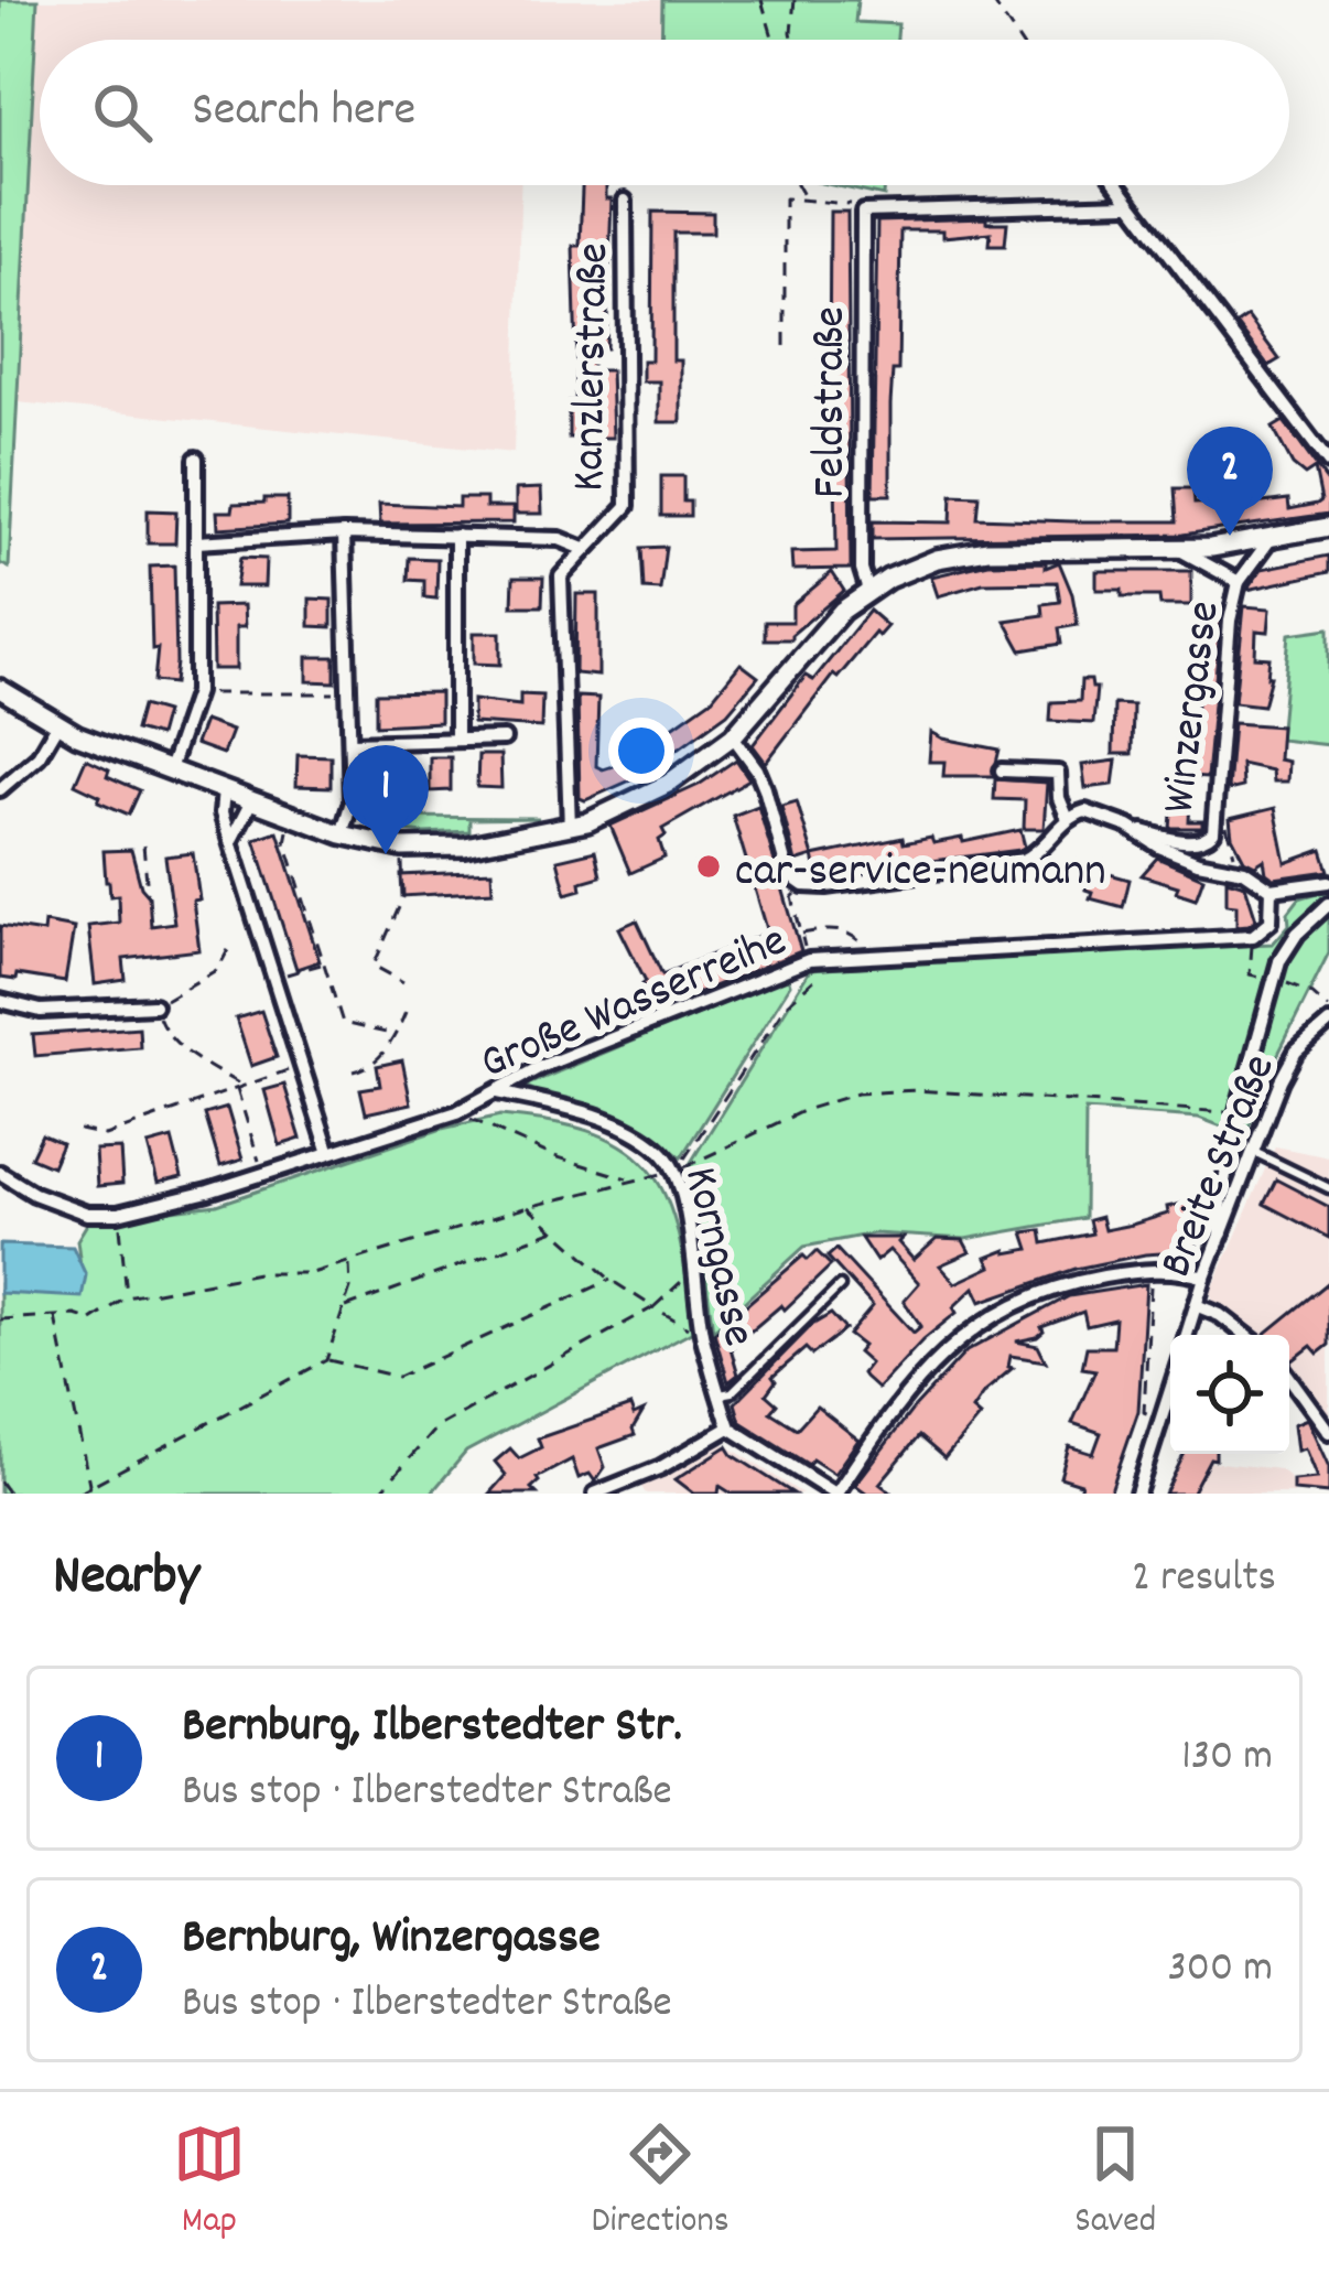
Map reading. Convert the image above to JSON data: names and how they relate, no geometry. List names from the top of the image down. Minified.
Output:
{"streets":{"street":["Kanzlerstraße","Feldstraße","Winzergasse","Große Wasserreihe","Breite Straße","Korngasse"]},"crossings":[["Große Wasserreihe","Korngasse"]],"places":["car-service-neumann"],"page":{"search":"Search here","pins":["2","1"],"heading":["Nearby","2 results"],"list":[{"mark":"1","name":"Bernburg, Ilberstedter Str.","note":"Bus stop · Ilberstedter Straße","value":"130 m"},{"mark":"2","name":"Bernburg, Winzergasse","note":"Bus stop · Ilberstedter Straße","value":"300 m"}],"nav":["Map","Directions","Saved"]}}
